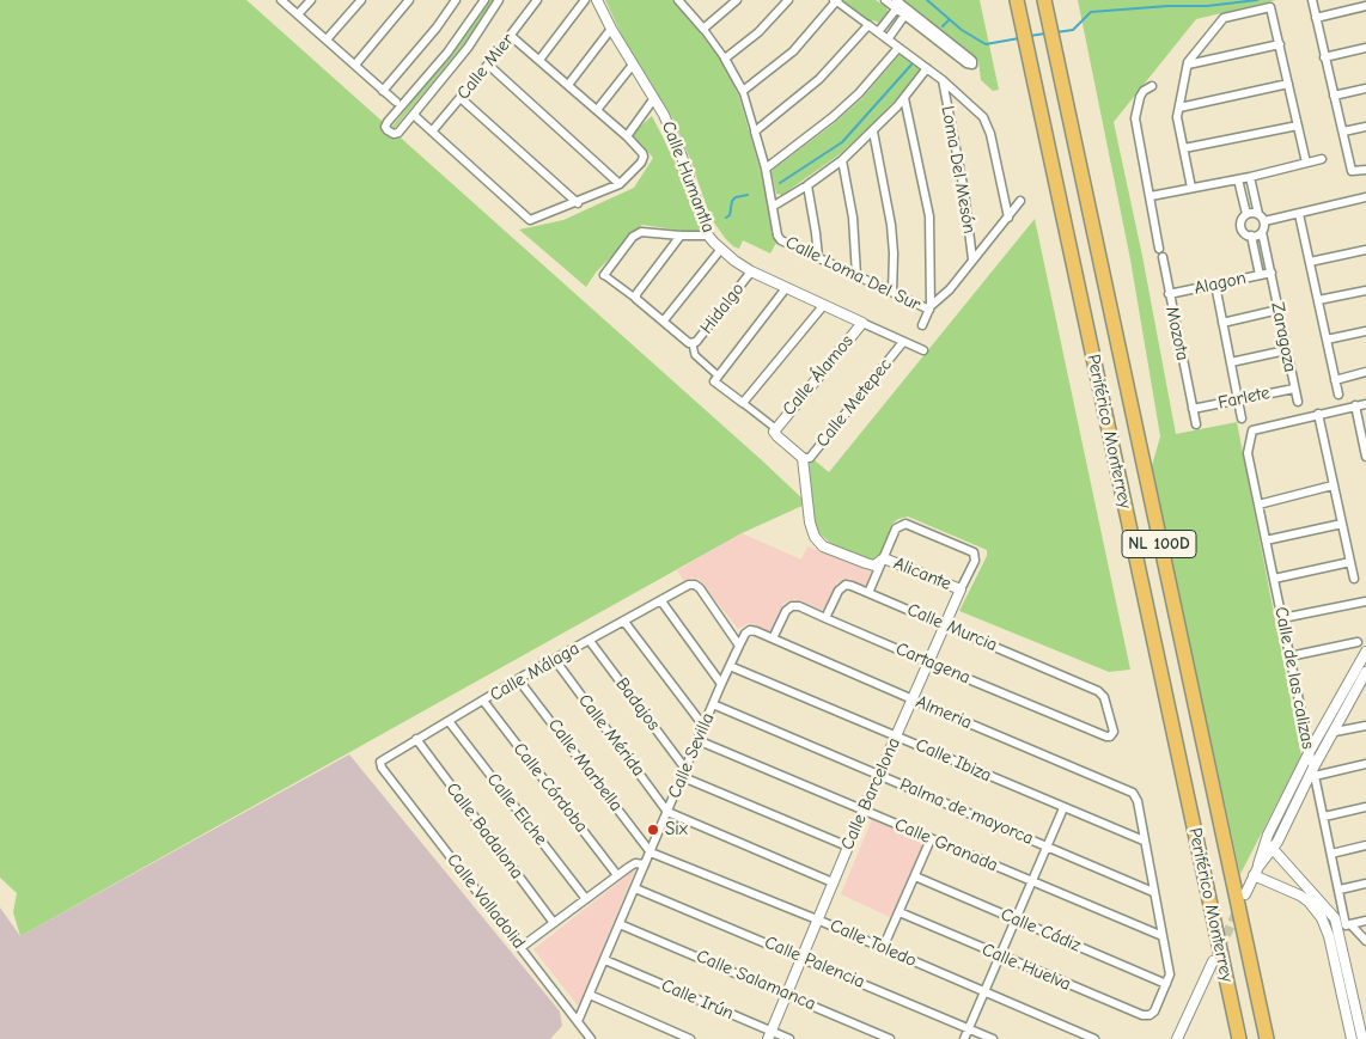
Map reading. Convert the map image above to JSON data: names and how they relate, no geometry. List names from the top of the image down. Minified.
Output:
{"streets":{"highway":["Periférico Monterrey","NL 100D"],"street":["Calle Mier","Loma Del Mesón","Calle Humantla","Calle Loma Del Sur","Alagon","Hidalgo","Mozota","Zaragoza","Calle Álamos","Farlete","Calle Metepec","Alicante","Calle Murcia","Cartagena","Calle Málaga","Calle de las calizas","Badajos","Almeria","Calle Mérida","Calle Sevilla","Calle Ibiza","Calle Marbella","Calle Córdoba","Calle Barcelona","Calle Elche","Palma de mayorca","Calle Badalona","Calle Granada","Calle Valladolid","Calle Cádiz","Calle Toledo","Calle Palencia","Calle Huelva","Calle Salamanca","Calle Irún"]},"crossings":[["Calle Humantla","Hidalgo"],["Calle Humantla","Calle Álamos"],["Calle Humantla","Calle Metepec"],["Alagon","Mozota"],["Alagon","Zaragoza"],["Mozota","Farlete"],["Zaragoza","Farlete"],["Alicante","Calle Barcelona"],["Calle Murcia","Cartagena"],["Calle Murcia","Calle Barcelona"],["Cartagena","Almeria"],["Cartagena","Calle Barcelona"],["Calle Málaga","Badajos"],["Calle Málaga","Calle Mérida"],["Calle Málaga","Calle Sevilla"],["Calle Málaga","Calle Marbella"],["Calle Málaga","Calle Córdoba"],["Calle Málaga","Calle Elche"],["Calle Málaga","Calle Badalona"],["Calle Málaga","Calle Valladolid"],["Badajos","Calle Sevilla"],["Almeria","Calle Sevilla"],["Almeria","Calle Ibiza"],["Almeria","Calle Barcelona"],["Calle Mérida","Calle Sevilla"],["Calle Sevilla","Calle Ibiza"],["Calle Sevilla","Calle Marbella"],["Calle Sevilla","Palma de mayorca"],["Calle Sevilla","Calle Granada"],["Calle Sevilla","Calle Valladolid"],["Calle Sevilla","Calle Toledo"],["Calle Sevilla","Calle Palencia"],["Calle Sevilla","Calle Salamanca"],["Calle Sevilla","Calle Irún"],["Calle Ibiza","Calle Barcelona"],["Calle Marbella","Calle Toledo"],["Calle Barcelona","Palma de mayorca"],["Calle Barcelona","Calle Granada"],["Calle Barcelona","Calle Toledo"],["Calle Barcelona","Calle Palencia"],["Calle Barcelona","Calle Salamanca"],["Calle Barcelona","Calle Irún"],["Calle Cádiz","Calle Huelva"]],"places":["Six"]}
